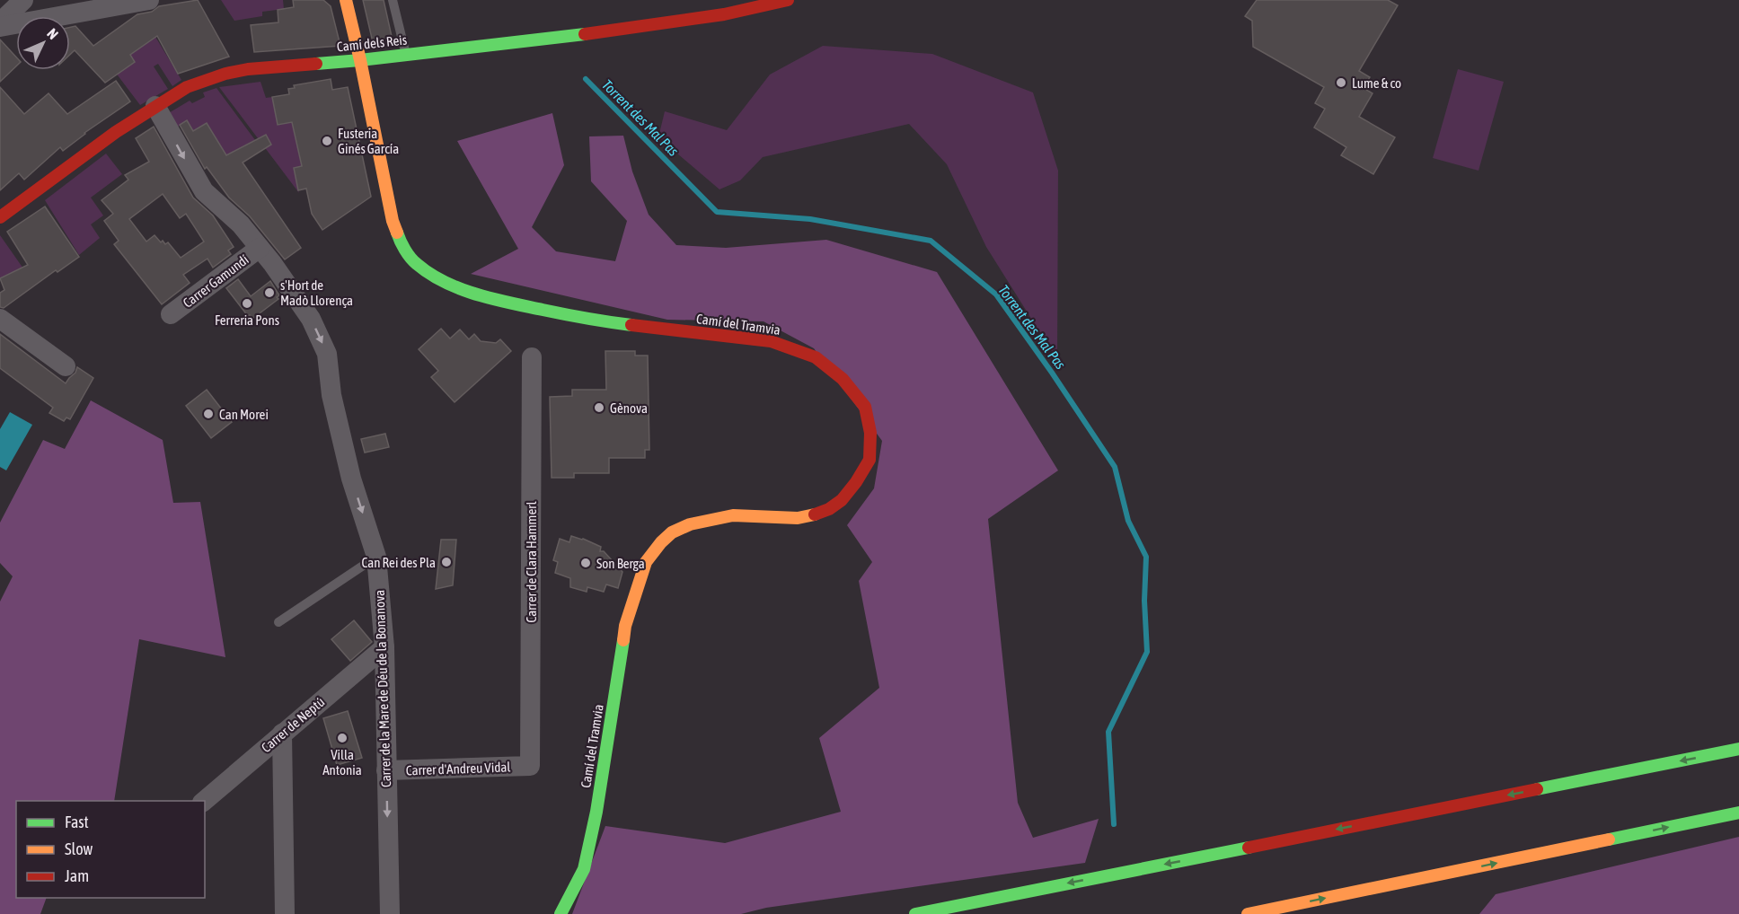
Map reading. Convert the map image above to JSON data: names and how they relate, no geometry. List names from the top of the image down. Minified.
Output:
{"streets":{"main road":["Camí dels Reis","Camí del Tramvia"],"street":["Carrer Gamundí","Carrer de Clara Hammerl","Carrer de la Mare de Déu de la Bonanova","Carrer de Neptú","Carrer d'Andreu Vidal"]},"crossings":[["Camí dels Reis","Camí del Tramvia"],["Camí dels Reis","Carrer de la Mare de Déu de la Bonanova"],["Carrer Gamundí","Carrer de la Mare de Déu de la Bonanova"],["Carrer de Clara Hammerl","Carrer d'Andreu Vidal"],["Carrer de la Mare de Déu de la Bonanova","Carrer de Neptú"],["Carrer de la Mare de Déu de la Bonanova","Carrer d'Andreu Vidal"]],"one_way":["Carrer de la Mare de Déu de la Bonanova"],"water":["Torrent des Mal Pas"],"places":["Lume & co","Fusteria Ginés García","s'Hort de Madò Llorença","Ferreria Pons","Gènova","Can Morei","Can Rei des Pla","Son Berga","Villa Antonia"],"legend":["Fast","Slow","Jam"],"north":"top right"}
